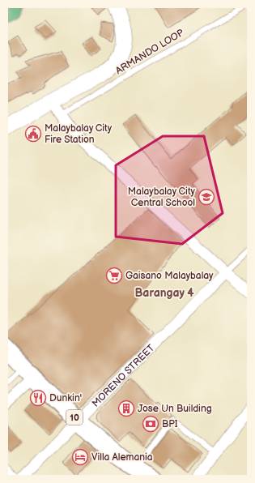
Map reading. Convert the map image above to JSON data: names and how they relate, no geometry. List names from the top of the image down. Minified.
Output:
{"streets":{"highway":["10"],"street":["MORENO STREET"],"lane":["ARMANDO LOOP"]},"crossings":[["MORENO STREET","10"]],"districts":["Barangay 4"],"places":{"public building":["Malaybalay City Fire Station"],"school or university":["Malaybalay City Central School"],"supermarket":["Gaisano Malaybalay"],"restaurant":["Dunkin'"],"building":["Jose Un Building"],"bank":["BPI"],"hotel":["Villa Alemania"]}}
